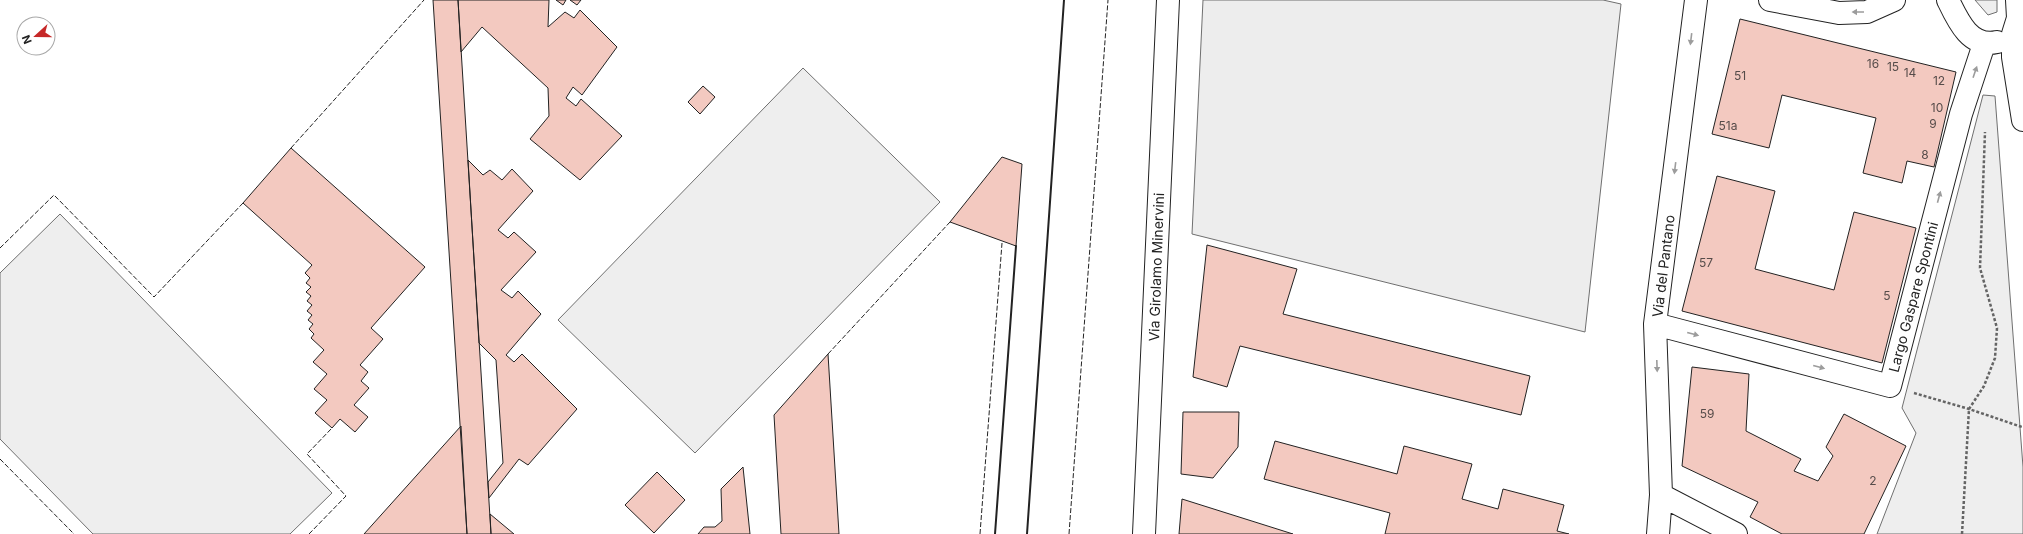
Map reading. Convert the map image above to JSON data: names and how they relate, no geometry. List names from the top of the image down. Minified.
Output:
{"streets":{"street":["Via del Pantano","Via Girolamo Minervini","Largo Gaspare Spontini"]},"crossings":[["Via del Pantano","Largo Gaspare Spontini"]],"one_way":["Via del Pantano"],"house_numbers":["16","15","14","51","12","10","9","51a","8","57","5","59","2"],"north":"left"}
